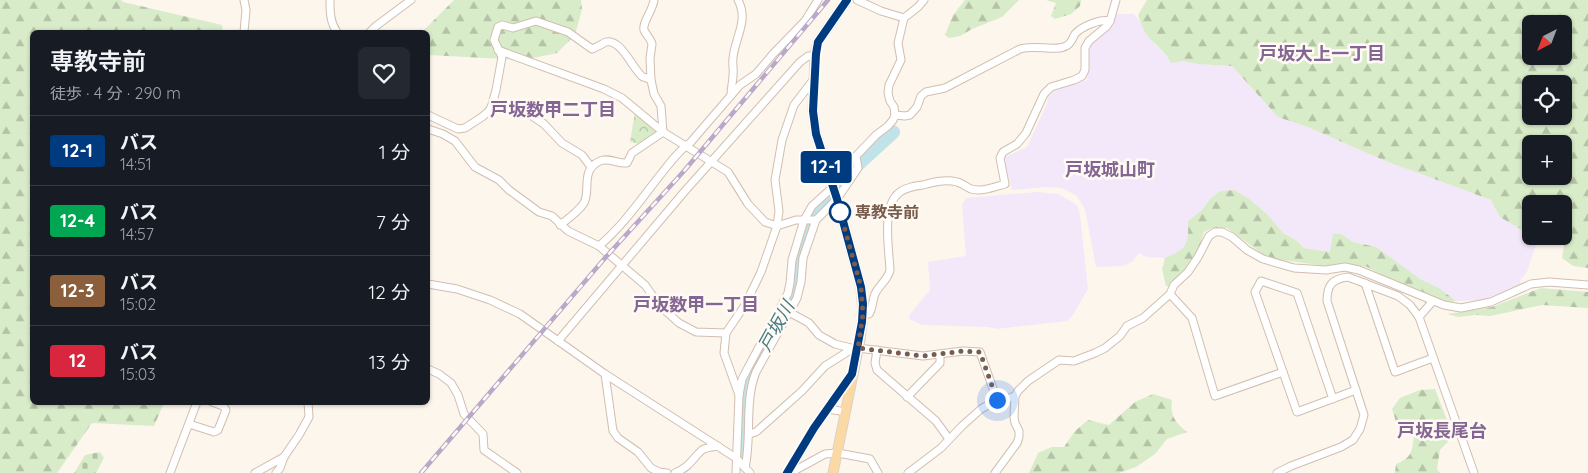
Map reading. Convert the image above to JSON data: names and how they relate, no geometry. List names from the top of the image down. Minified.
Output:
{"districts":["戸坂大上一丁目","戸坂数甲二丁目","戸坂城山町","戸坂数甲一丁目","戸坂長尾台"],"water":["戸坂川"],"places":["専教寺前"],"lines":["bus line 12-1"],"north":"bottom left","page":{"on_map":"12-1","map_buttons":["+","−"],"heading":["専教寺前","徒歩 · 4 分 · 290 m"],"list":[{"mark":"12-1","name":"バス","note":"14:51","value":"1 分"},{"mark":"12-4","name":"バス","note":"14:57","value":"7 分"},{"mark":"12-3","name":"バス","note":"15:02","value":"12 分"},{"mark":"12","name":"バス","note":"15:03","value":"13 分"}]}}
